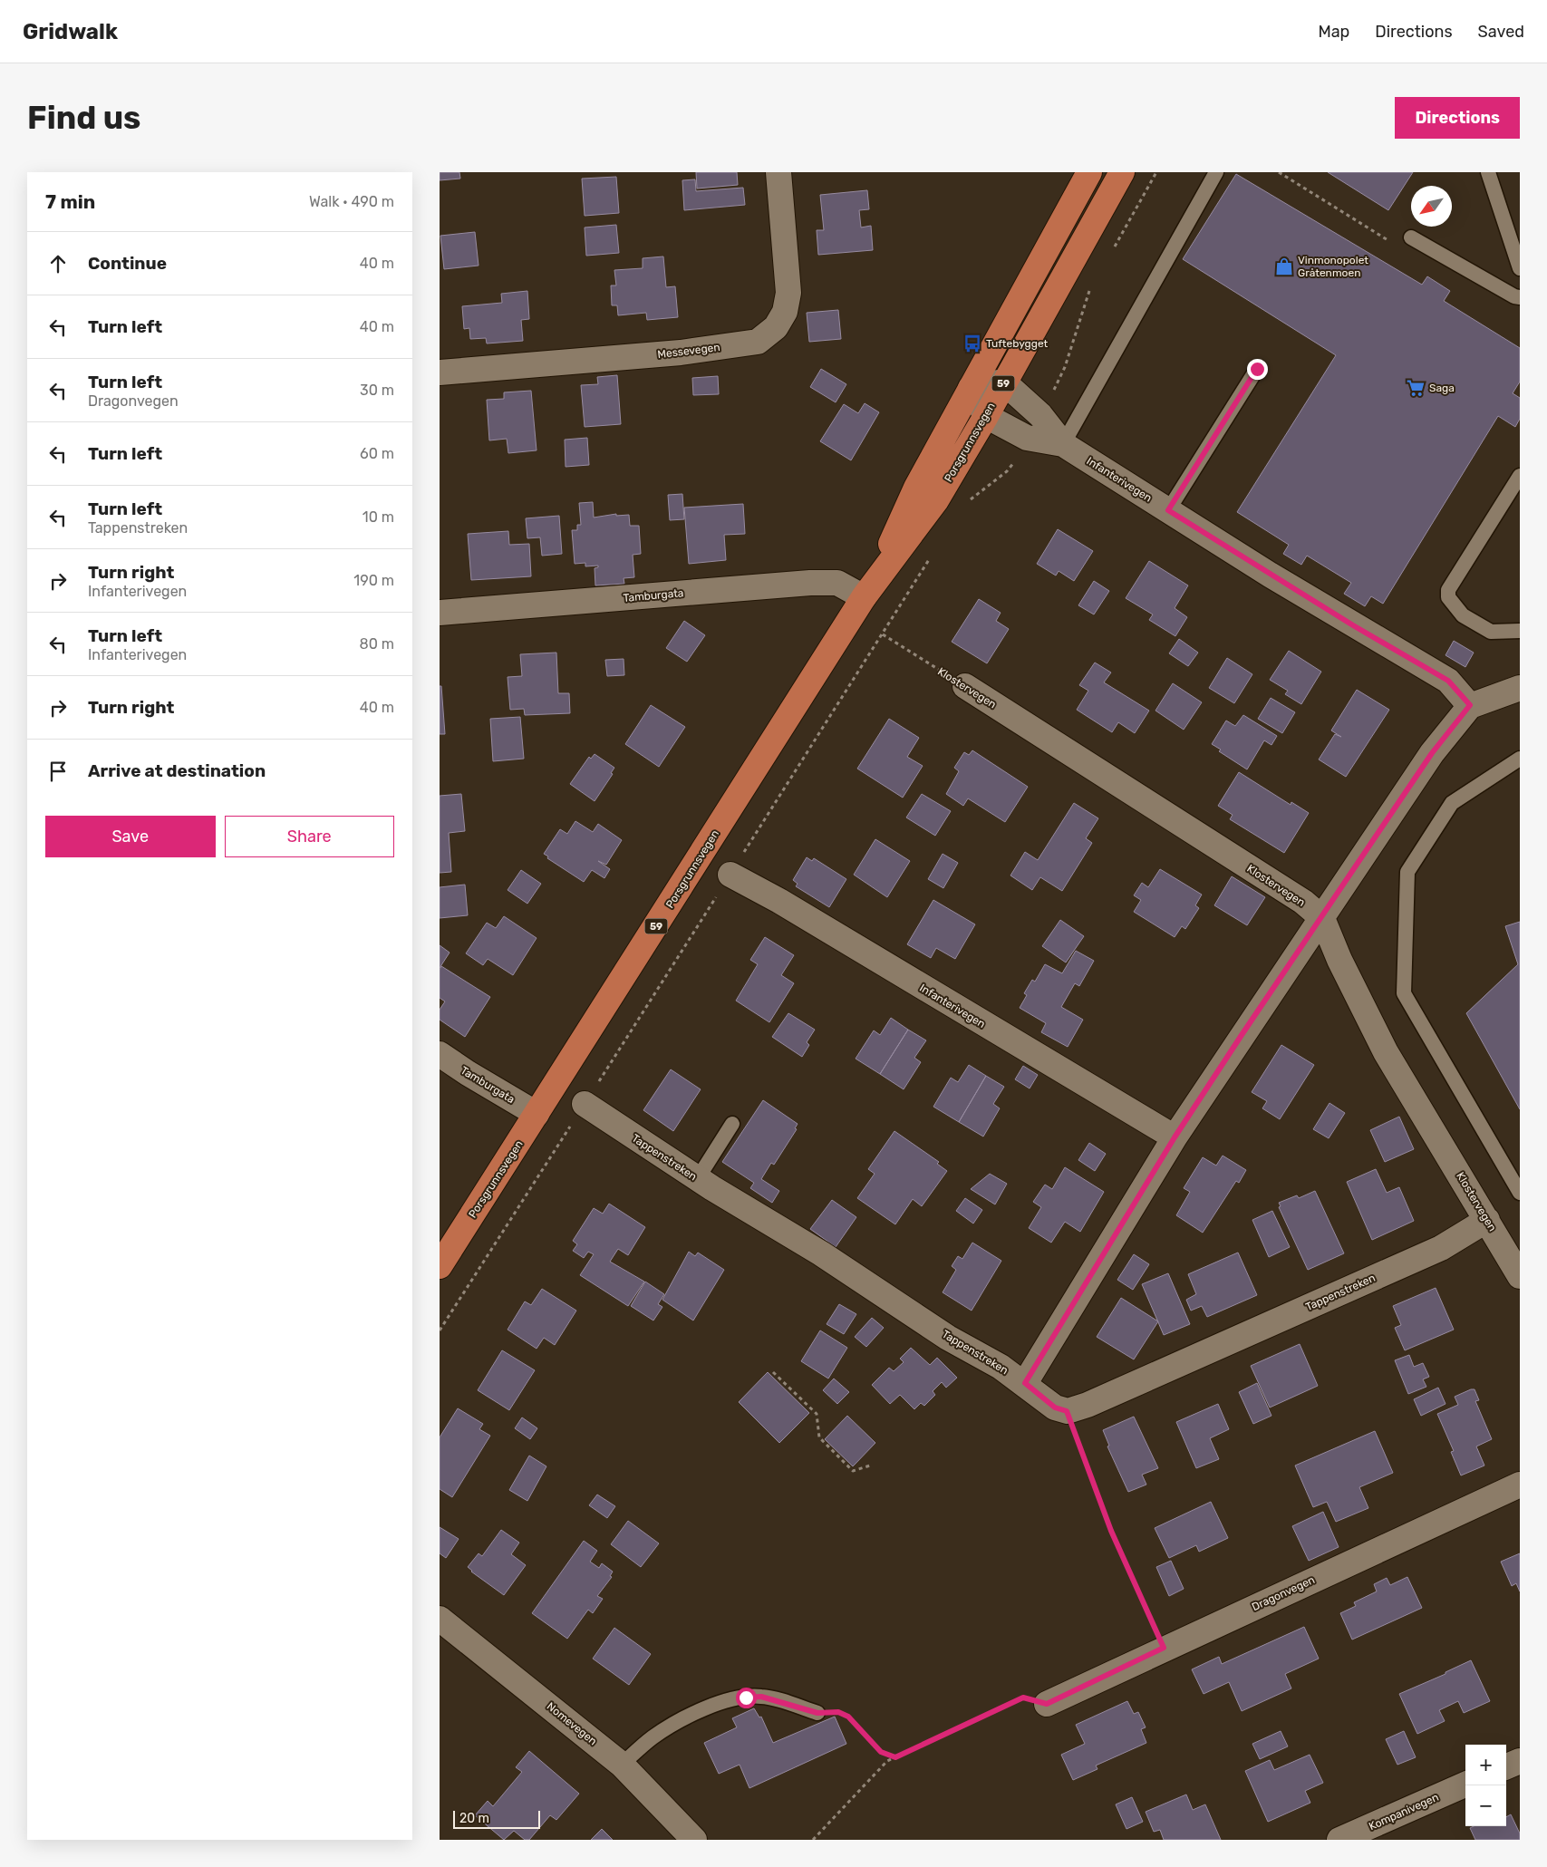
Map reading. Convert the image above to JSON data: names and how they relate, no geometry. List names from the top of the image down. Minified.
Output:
{"streets":{"main road":["59","Porsgrunnsvegen"],"street":["Messevegen","Infanterivegen","Tamburgata","Klostervegen","Tappenstreken","Dragonvegen","Nomevegen","Kompanivegen"]},"crossings":[["Porsgrunnsvegen","Infanterivegen"],["Porsgrunnsvegen","Tamburgata"],["Klostervegen","Tappenstreken"]],"places":{"shop":["Vinmonopolet Gråtenmoen"],"bus stop":["Tuftebygget"],"supermarket":["Saga"]},"scale_bar":"20 m","north":"bottom left","page":{"header":"Gridwalk","nav":["Map","Directions","Saved"],"buttons":["Directions",["Save","Share"]],"title":"Find us","heading":["7 min","Walk · 490 m"],"list":[["Continue","40 m"],["Turn left","40 m"],["Turn left","Dragonvegen","30 m"],["Turn left","60 m"],["Turn left","Tappenstreken","10 m"],["Turn right","Infanterivegen","190 m"],["Turn left","Infanterivegen","80 m"],["Turn right","40 m"],"Arrive at destination"],"map_buttons":["+","−"],"scale":"20 m"}}
